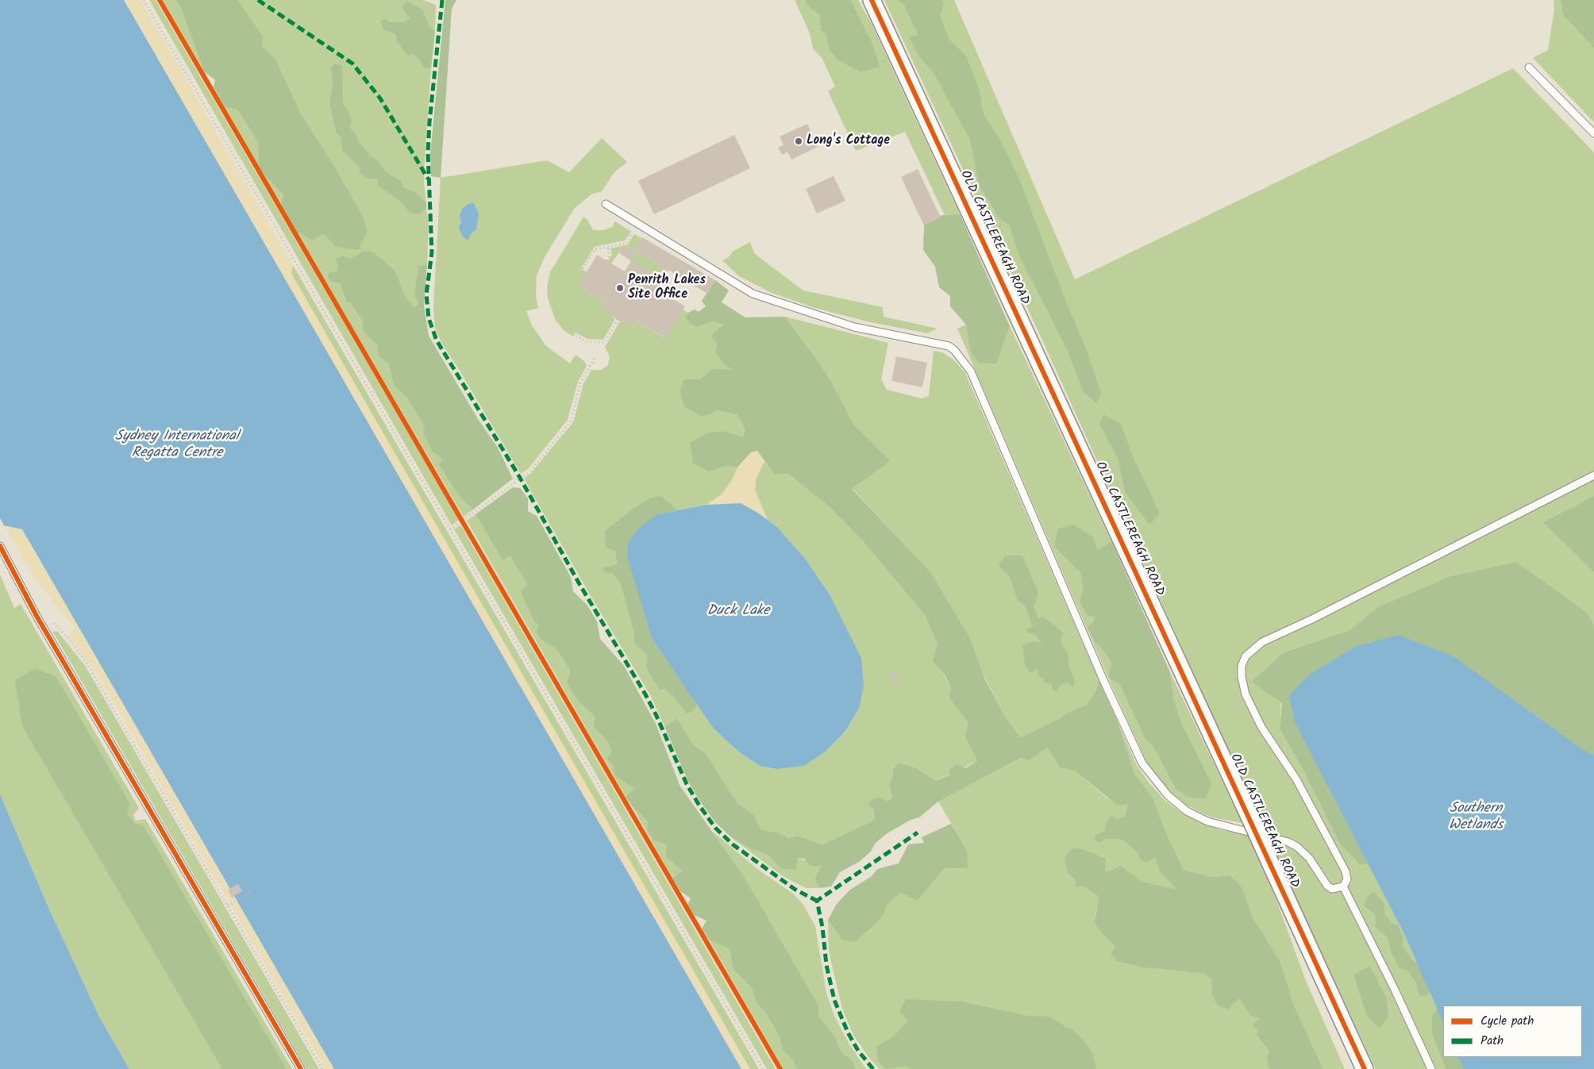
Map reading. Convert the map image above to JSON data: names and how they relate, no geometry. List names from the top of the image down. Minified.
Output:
{"streets":{"street":["OLD CASTLEREAGH ROAD"]},"water":["Sydney International Regatta Centre","Duck Lake","Southern Wetlands"],"places":["Long's Cottage","Penrith Lakes Site Office"],"legend":["Cycle path","Path"]}
